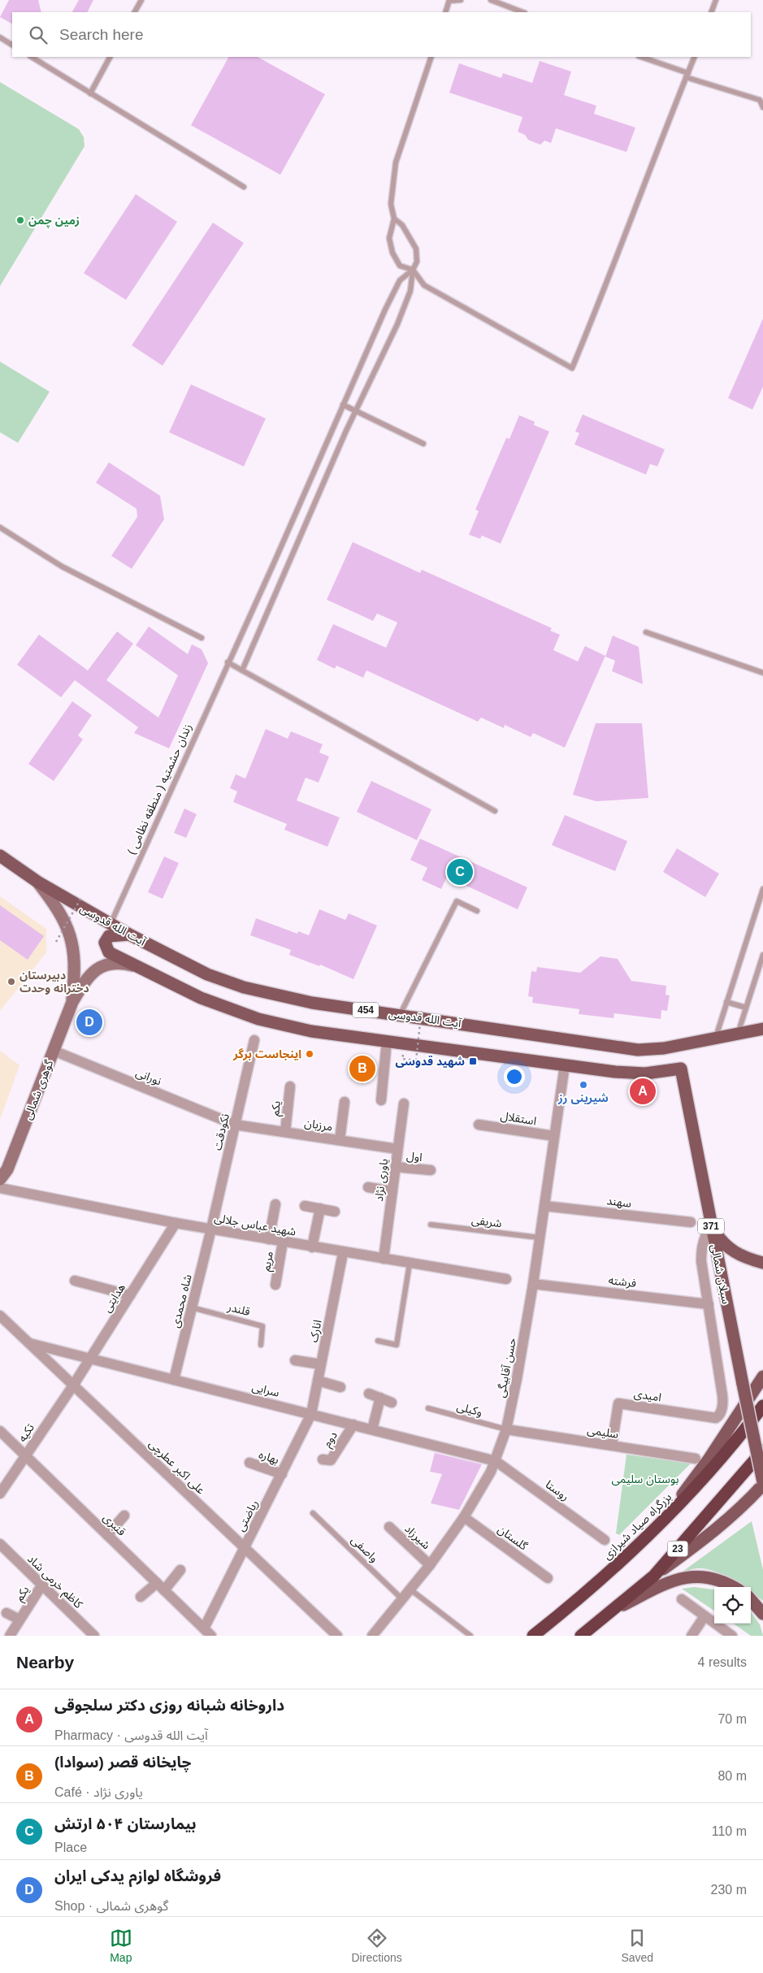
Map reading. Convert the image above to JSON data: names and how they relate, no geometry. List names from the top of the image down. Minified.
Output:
{"streets":{"highway":["بزرگراه صیاد شیرازی","23"],"main road":["آیت الله قدوسی","454","گوهری شمالی","371","سبلان شمالی"],"street":["نورانی","یکم","استقلال","مرزبان","نکودقت","اول","یاوری نژاد","سهند","شهید عباس جلالی","مریم","فرشته","هدایتی","شاه محمدی","انارک","حسن آقابیگی","سرایی","امیدی","سلیمی","تکیه","دوم","بهاره","علی اکبر عطرچی","روستا","ریاضتی","قنبری","شیرزاد","گلستان","کاظم خرمی شاد"],"lane":["زندان حشمتیه ( منطقه نظامی )","شریفی","قلندر","وکیلی","واصفی"]},"crossings":[["زندان حشمتیه ( منطقه نظامی )","آیت الله قدوسی"],["آیت الله قدوسی","گوهری شمالی"],["نورانی","گوهری شمالی"],["نورانی","مرزبان"],["نورانی","نکودقت"],["گوهری شمالی","شهید عباس جلالی"],["یکم","مرزبان"],["یکم","کاظم خرمی شاد"],["استقلال","حسن آقابیگی"],["مرزبان","نکودقت"],["مرزبان","یاوری نژاد"],["نکودقت","شهید عباس جلالی"],["نکودقت","شاه محمدی"],["اول","یاوری نژاد"],["یاوری نژاد","شهید عباس جلالی"],["سهند","حسن آقابیگی"],["شریفی","حسن آقابیگی"],["شهید عباس جلالی","مریم"],["شهید عباس جلالی","هدایتی"],["شهید عباس جلالی","شاه محمدی"],["شهید عباس جلالی","انارک"],["سبلان شمالی","حسن آقابیگی"],["فرشته","حسن آقابیگی"],["فرشته","امیدی"],["هدایتی","سرایی"],["هدایتی","تکیه"],["هدایتی","علی اکبر عطرچی"],["شاه محمدی","قلندر"],["شاه محمدی","سرایی"],["انارک","سرایی"],["انارک","ریاضتی"],["حسن آقابیگی","سرایی"],["حسن آقابیگی","وکیلی"],["حسن آقابیگی","سلیمی"],["حسن آقابیگی","روستا"],["حسن آقابیگی","شیرزاد"],["حسن آقابیگی","گلستان"],["حسن آقابیگی","واصفی"],["سرایی","دوم"],["سرایی","علی اکبر عطرچی"],["سرایی","روستا"],["سرایی","ریاضتی"],["امیدی","سلیمی"],["وکیلی","سلیمی"],["تکیه","علی اکبر عطرچی"],["تکیه","قنبری"],["بهاره","ریاضتی"],["علی اکبر عطرچی","ریاضتی"],["ریاضتی","قنبری"]],"parks":["بوستان سلیمی"],"places":{"other":["زمین چمن","دبیرستان دخترانه وحدت","اینجاست برگر","شیرینی رز"],"transit":["شهید قدوسی"]},"page":{"search":"Search here","pins":["C","D","B","A"],"heading":["Nearby","4 results"],"list":[{"mark":"A","name":"داروخانه شبانه روزی دکتر سلجوقی","note":"Pharmacy · آیت الله قدوسی","value":"70 m"},{"mark":"B","name":"چایخانه قصر (سوادا)","note":"Café · یاوری نژاد","value":"80 m"},{"mark":"C","name":"بیمارستان ۵۰۴ ارتش","note":"Place","value":"110 m"},{"mark":"D","name":"فروشگاه لوازم یدکی ایران","note":"Shop · گوهری شمالی","value":"230 m"}],"nav":["Map","Directions","Saved"]}}
